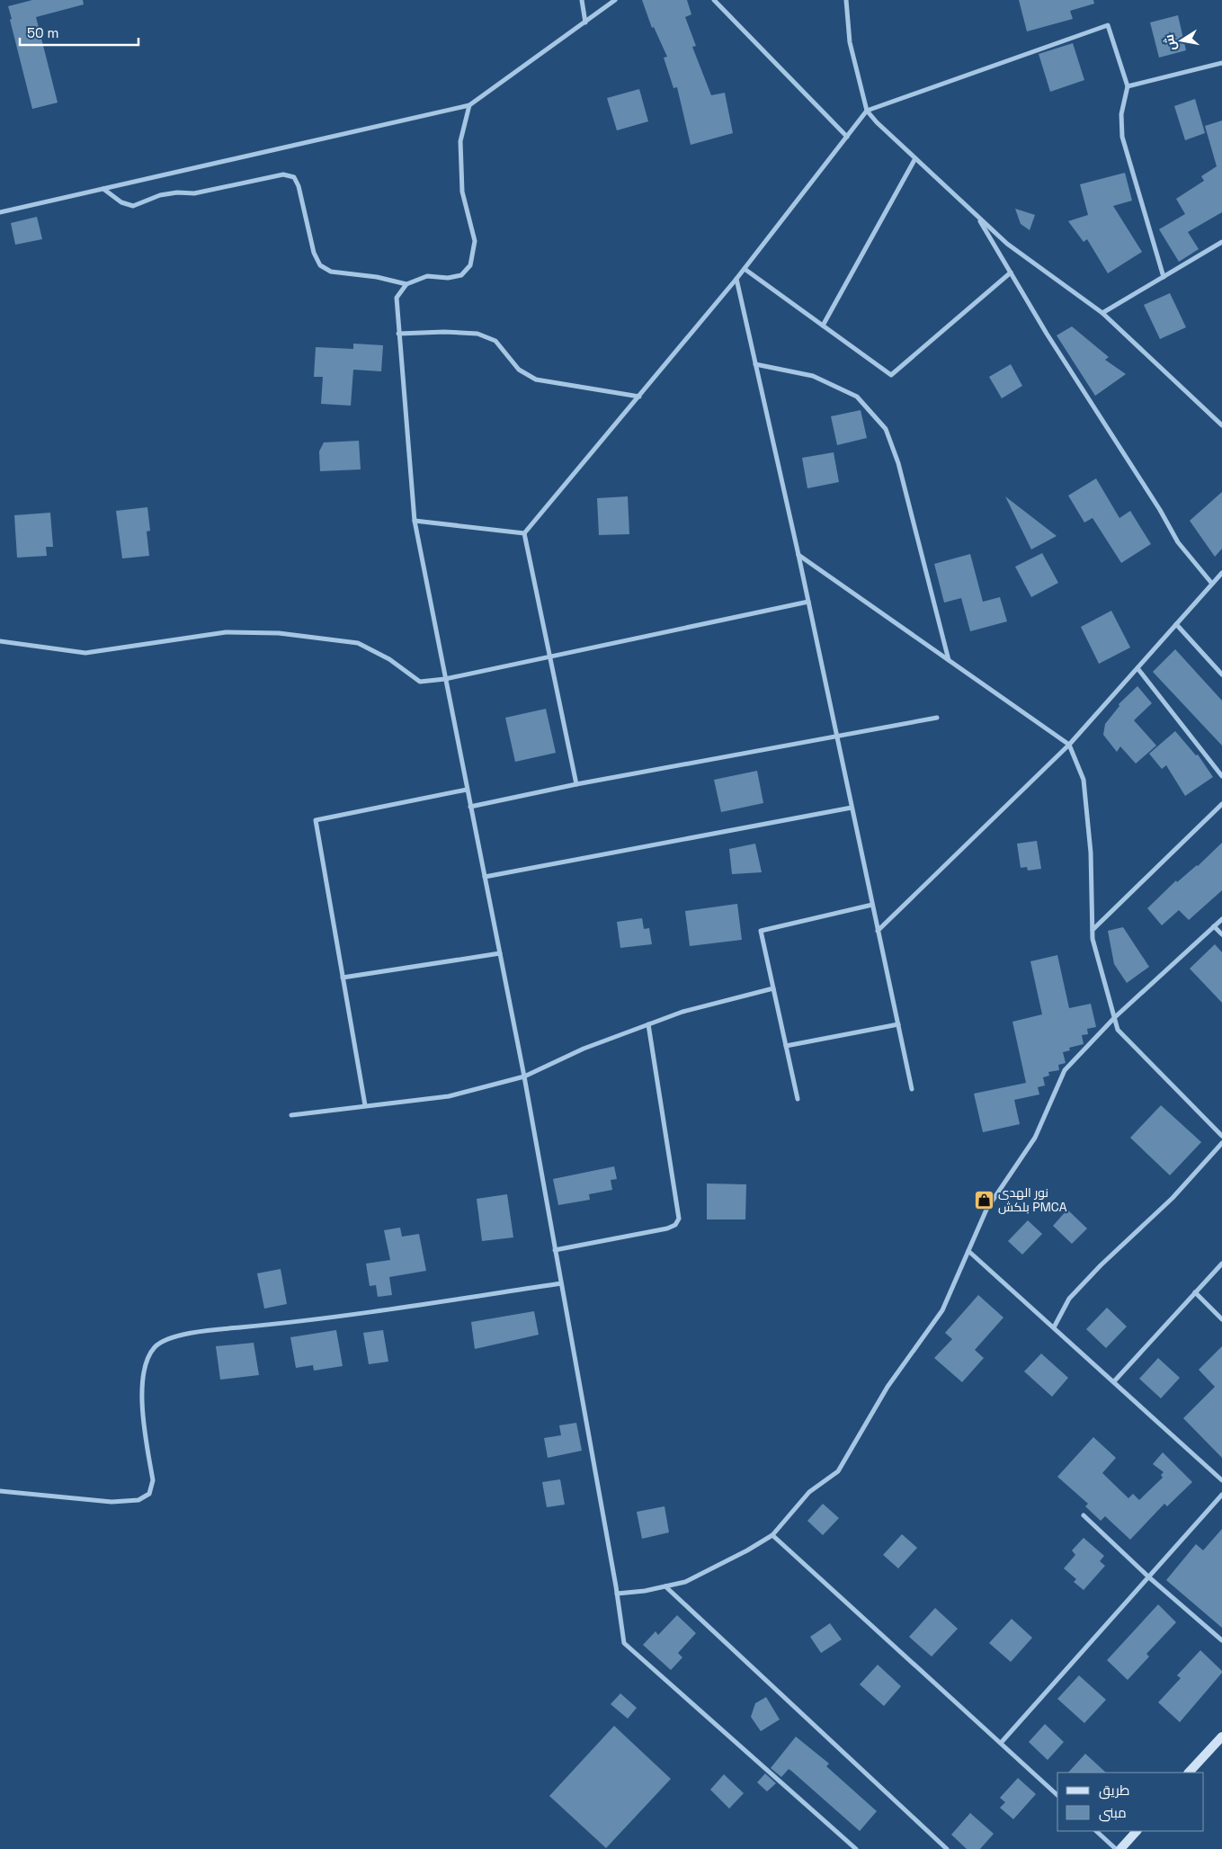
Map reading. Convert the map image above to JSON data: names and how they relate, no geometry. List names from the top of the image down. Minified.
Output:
{"places":{"shop":["نور الهدى بلكش PMCA"]},"legend":["طريق","مبنى"],"scale_bar":"50 m","north":"left"}
